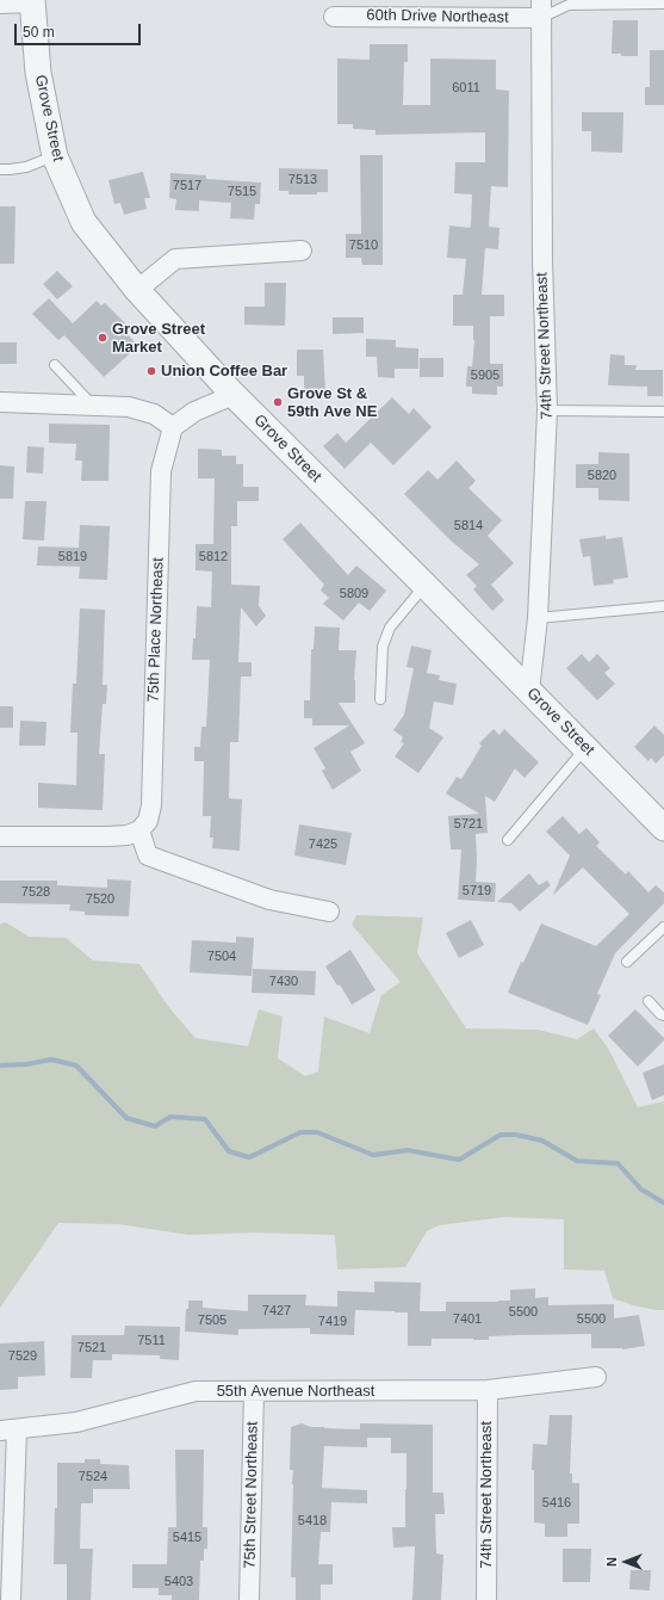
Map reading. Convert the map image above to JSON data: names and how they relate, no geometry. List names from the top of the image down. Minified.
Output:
{"streets":{"street":["60th Drive Northeast","Grove Street","74th Street Northeast","75th Place Northeast","55th Avenue Northeast","75th Street Northeast"]},"crossings":[["60th Drive Northeast","74th Street Northeast"],["Grove Street","74th Street Northeast"],["74th Street Northeast","55th Avenue Northeast"],["55th Avenue Northeast","75th Street Northeast"]],"places":["Grove Street Market","Union Coffee Bar","Grove St & 59th Ave NE"],"house_numbers":["6011","7513","7517","7515","7510","5905","5820","5814","5819","5812","5809","5721","7425","5719","7528","7520","7504","7430","7427","5500","7401","5500","7505","7419","7511","7521","7529","7524","5416","5418","5415","5403"],"scale_bar":"50 m","north":"left"}
